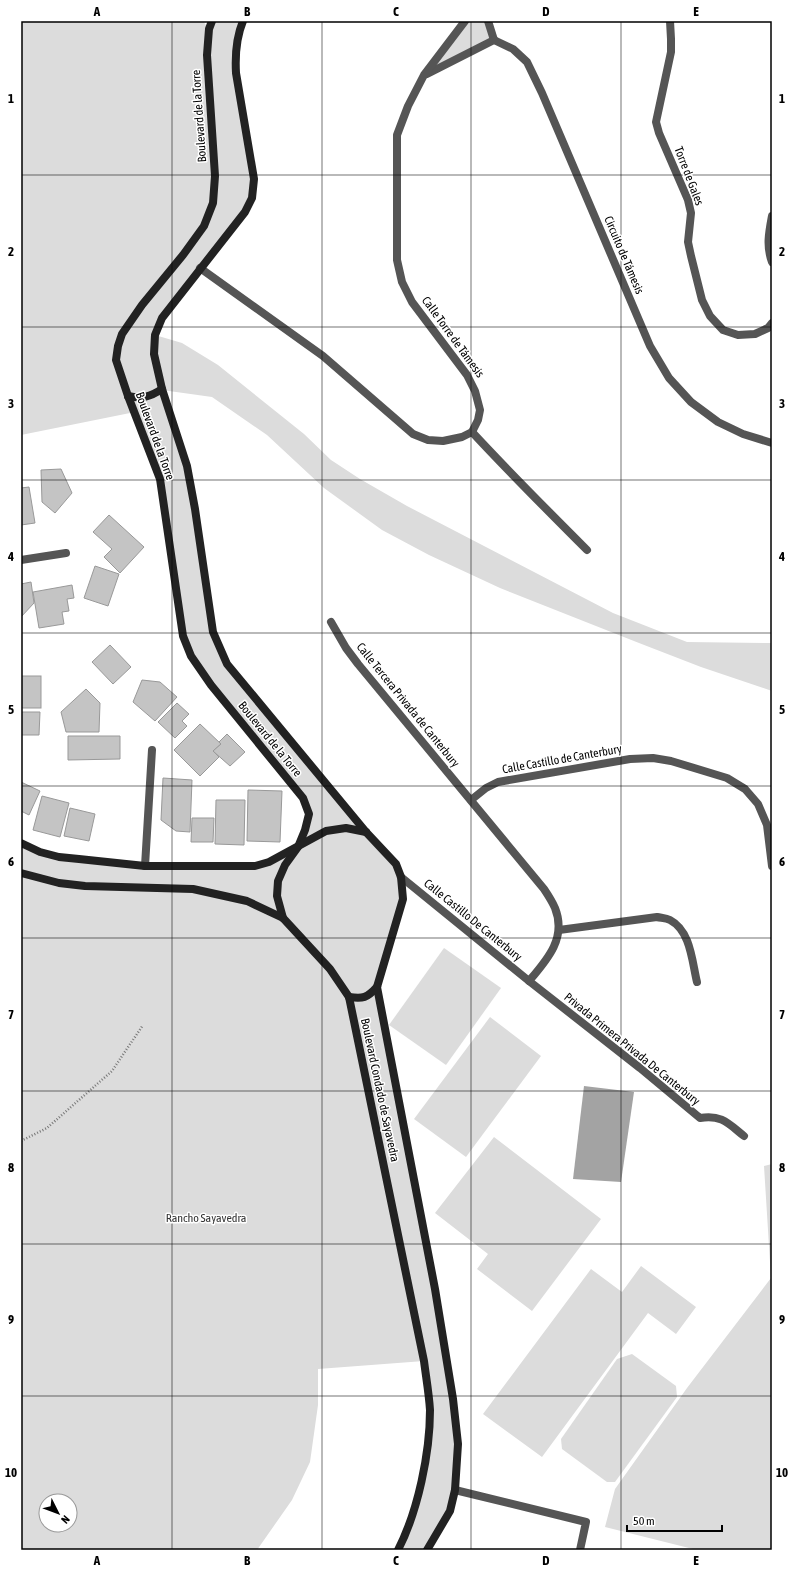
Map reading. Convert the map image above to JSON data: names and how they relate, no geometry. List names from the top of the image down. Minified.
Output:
{"streets":{"street":["Boulevard de la Torre","Torre de Gales","Circuito de Támesis","Calle Torre de Támesis","Calle Tercera Privada de Canterbury","Calle Castillo de Canterbury","Calle Castillo De Canterbury","Privada Primera Privada De Canterbury","Boulevard Condado de Sayavedra"]},"crossings":[["Boulevard de la Torre","Boulevard Condado de Sayavedra"],["Calle Tercera Privada de Canterbury","Calle Castillo de Canterbury"],["Calle Castillo De Canterbury","Privada Primera Privada De Canterbury"],["Calle Castillo De Canterbury","Boulevard Condado de Sayavedra"]],"parks":["Rancho Sayavedra"],"scale_bar":"50 m","north":"bottom right","grid":{"columns":["A","B","C","D","E"],"rows":["1","2","3","4","5","6","7","8","9","10"]}}
